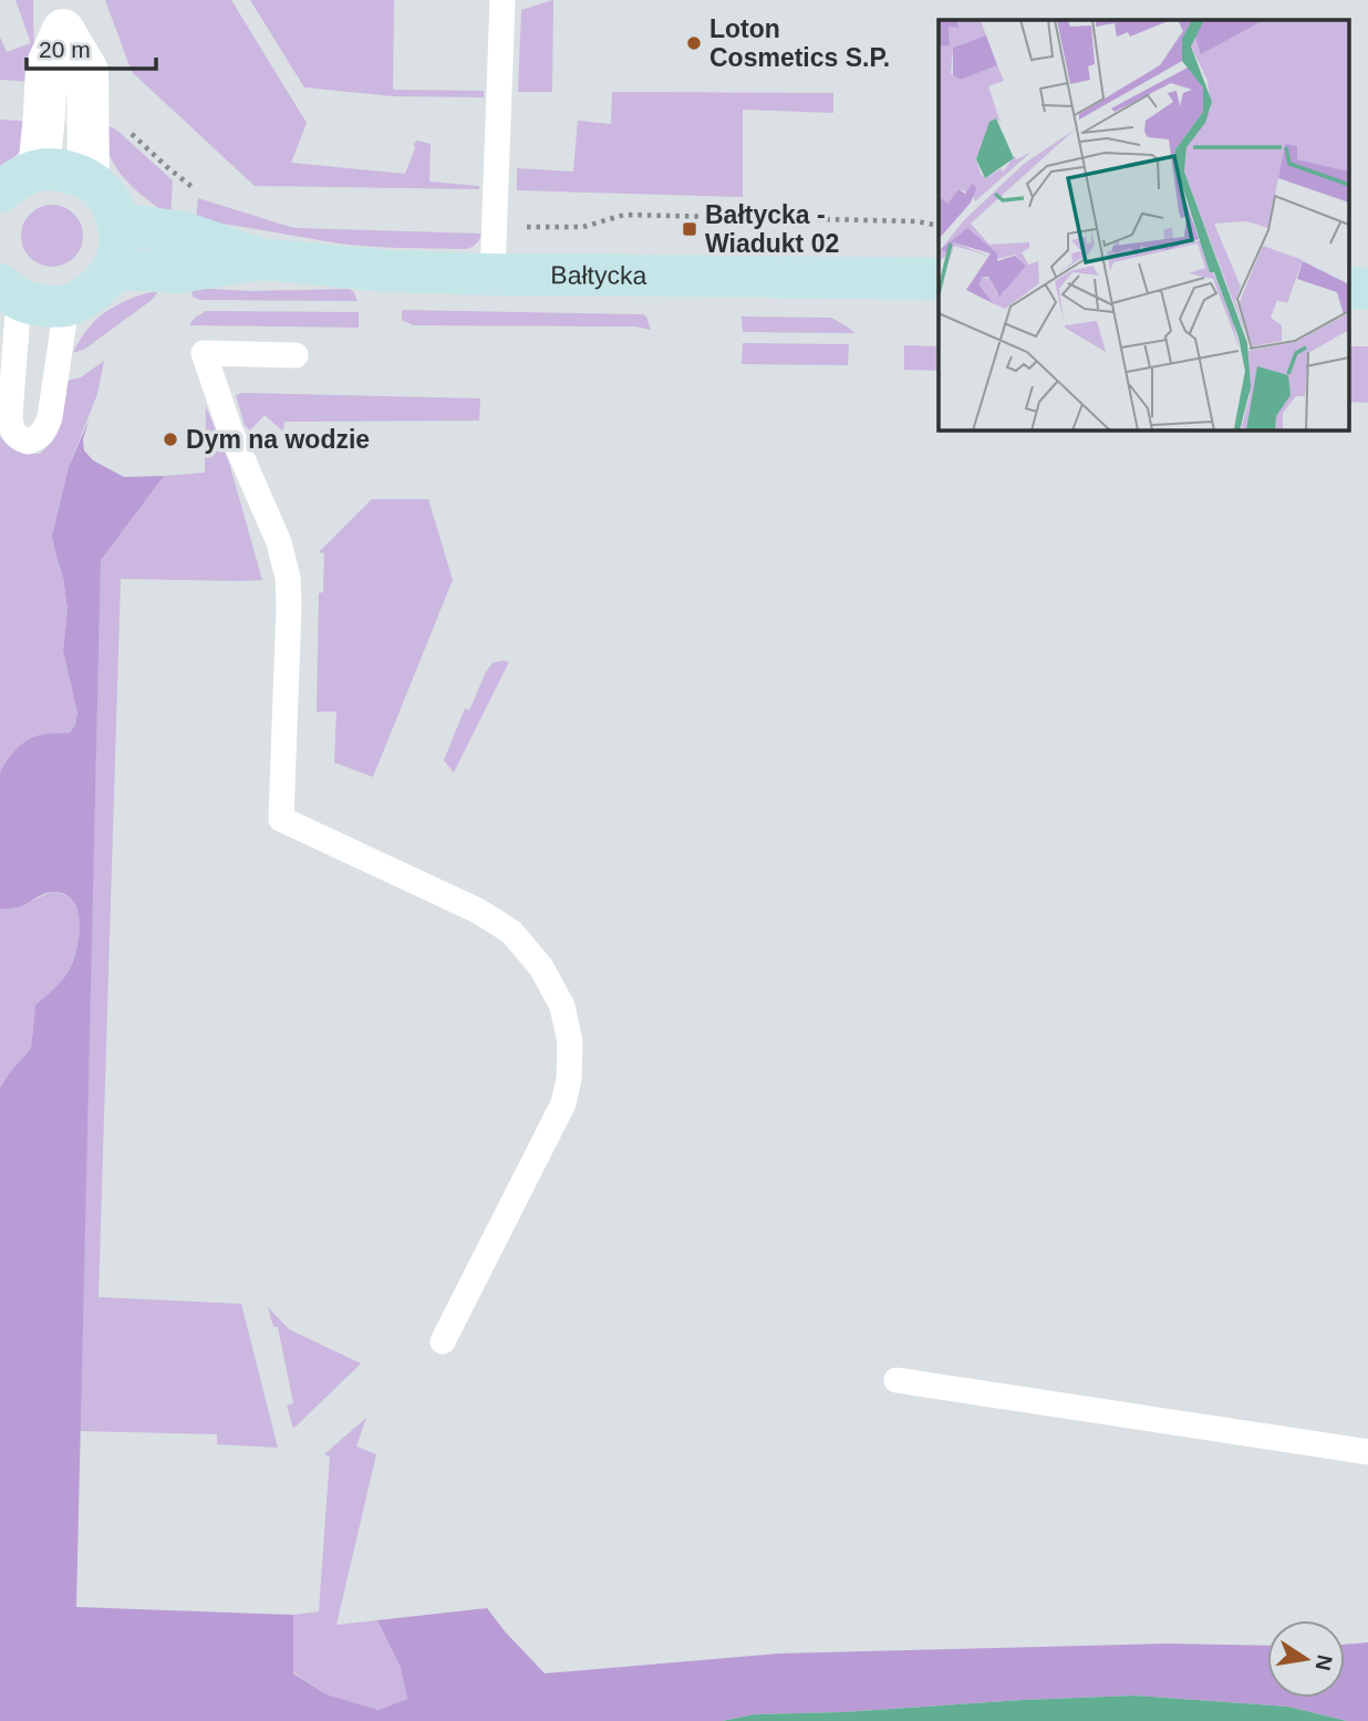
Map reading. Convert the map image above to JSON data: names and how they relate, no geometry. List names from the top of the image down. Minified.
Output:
{"streets":{"main road":["Bałtycka"]},"places":{"other":["Loton Cosmetics S.P.","Dym na wodzie"],"transit":["Bałtycka - Wiadukt 02"]},"scale_bar":"20 m","north":"right"}
